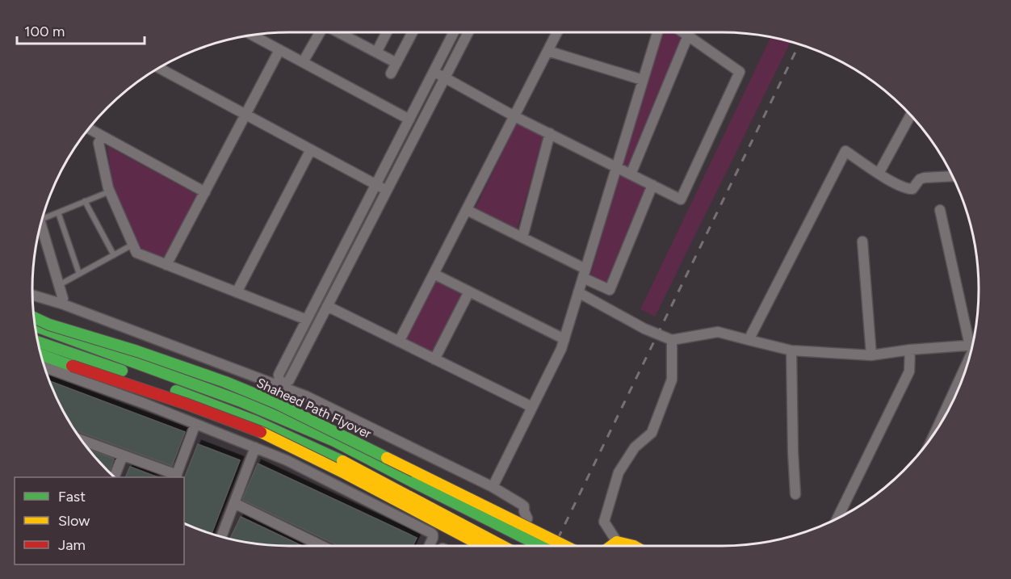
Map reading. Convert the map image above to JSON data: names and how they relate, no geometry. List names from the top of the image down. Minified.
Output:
{"streets":{"main road":["Shaheed Path Flyover"]},"legend":["Fast","Slow","Jam"],"scale_bar":"100 m"}
